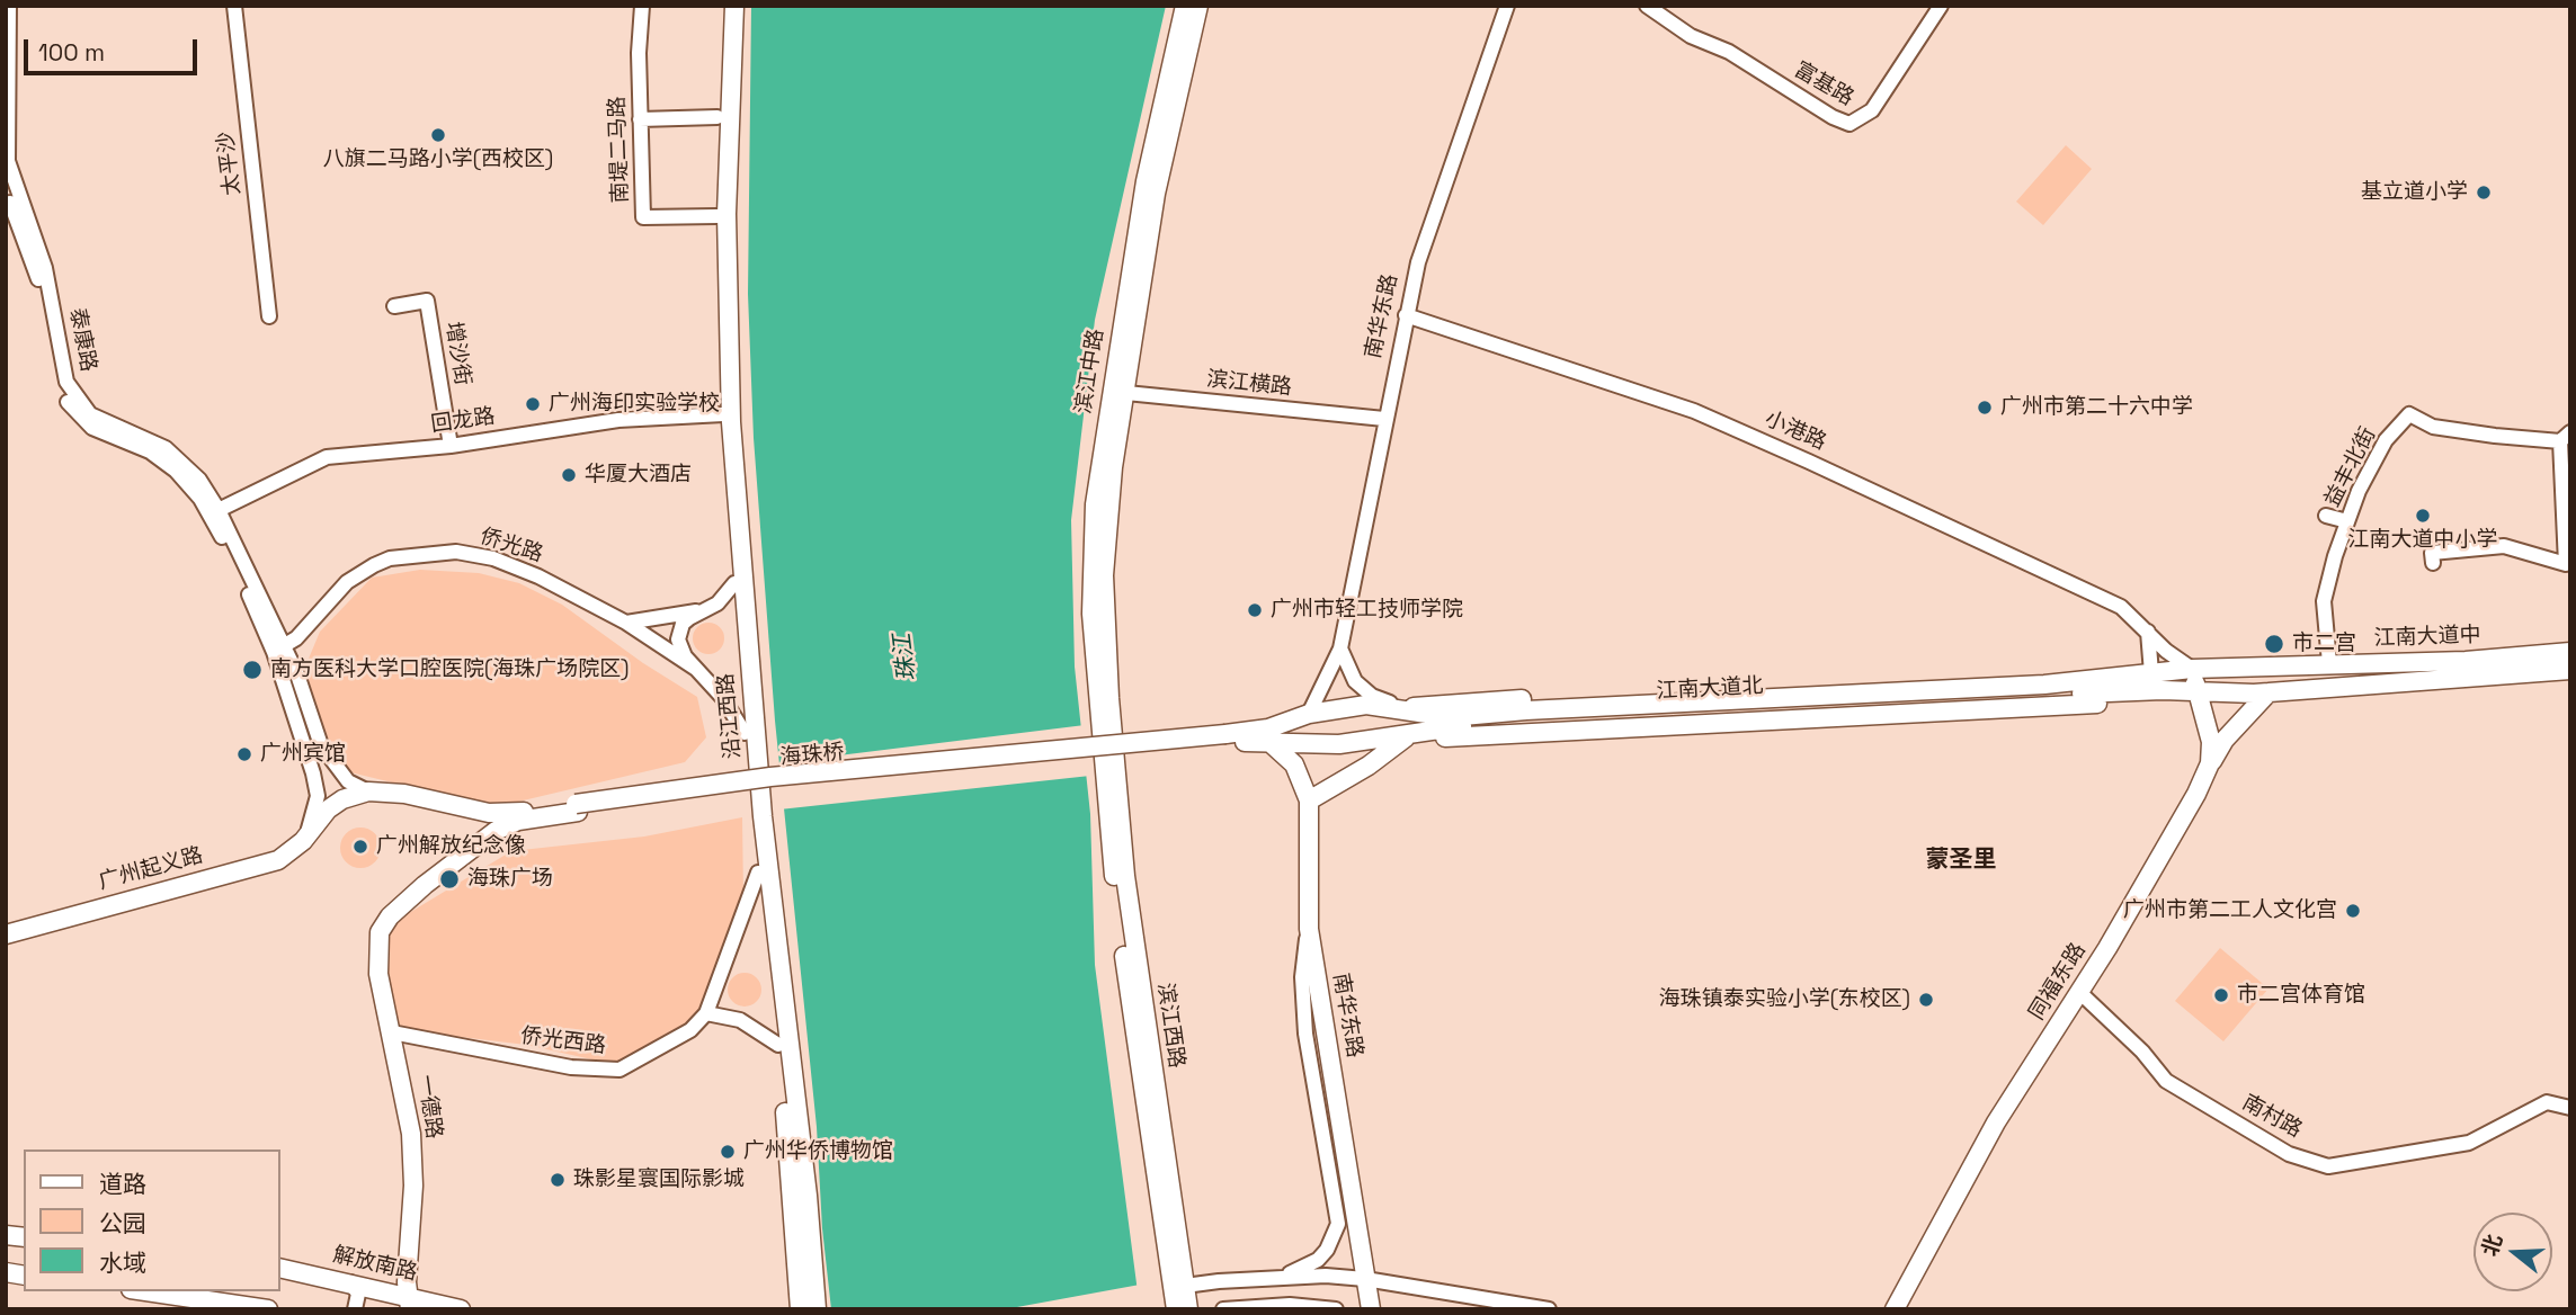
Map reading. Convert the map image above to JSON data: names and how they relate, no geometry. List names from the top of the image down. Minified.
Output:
{"streets":{"main road":["南华东路","滨江中路","江南大道中","江南大道北","沿江西路","海珠桥","广州起义路","同福东路","滨江西路","一德路","解放南路"],"street":["富基路","南堤二马路","太平沙","泰康路","增沙街","滨江横路","回龙路","小港路","益丰北街","侨光路","侨光西路","南村路"]},"crossings":[["南堤二马路","沿江西路"],["南华东路","滨江横路"],["南华东路","小港路"],["南华东路","江南大道北"],["泰康路","回龙路"],["泰康路","侨光路"],["泰康路","海珠桥"],["泰康路","广州起义路"],["增沙街","回龙路"],["滨江中路","滨江横路"],["滨江中路","滨江西路"],["回龙路","沿江西路"],["小港路","江南大道中"],["小港路","江南大道北"],["益丰北街","江南大道中"],["江南大道中","江南大道北"],["江南大道中","同福东路"],["江南大道北","海珠桥"],["沿江西路","侨光西路"],["海珠桥","广州起义路"],["海珠桥","一德路"],["同福东路","南村路"],["侨光西路","一德路"],["一德路","解放南路"]],"districts":["蒙圣里"],"water":["珠江"],"places":["八旗二马路小学(西校区)","基立道小学","广州海印实验学校","广州市第二十六中学","华厦大酒店","江南大道中小学","广州市轻工技师学院","市二宫","南方医科大学口腔医院(海珠广场院区)","广州宾馆","广州解放纪念像","海珠广场","广州市第二工人文化宫","市二宫体育馆","海珠镇泰实验小学(东校区)","广州华侨博物馆","珠影星寰国际影城"],"legend":["道路","公园","水域"],"scale_bar":"100 m","north":"left"}
